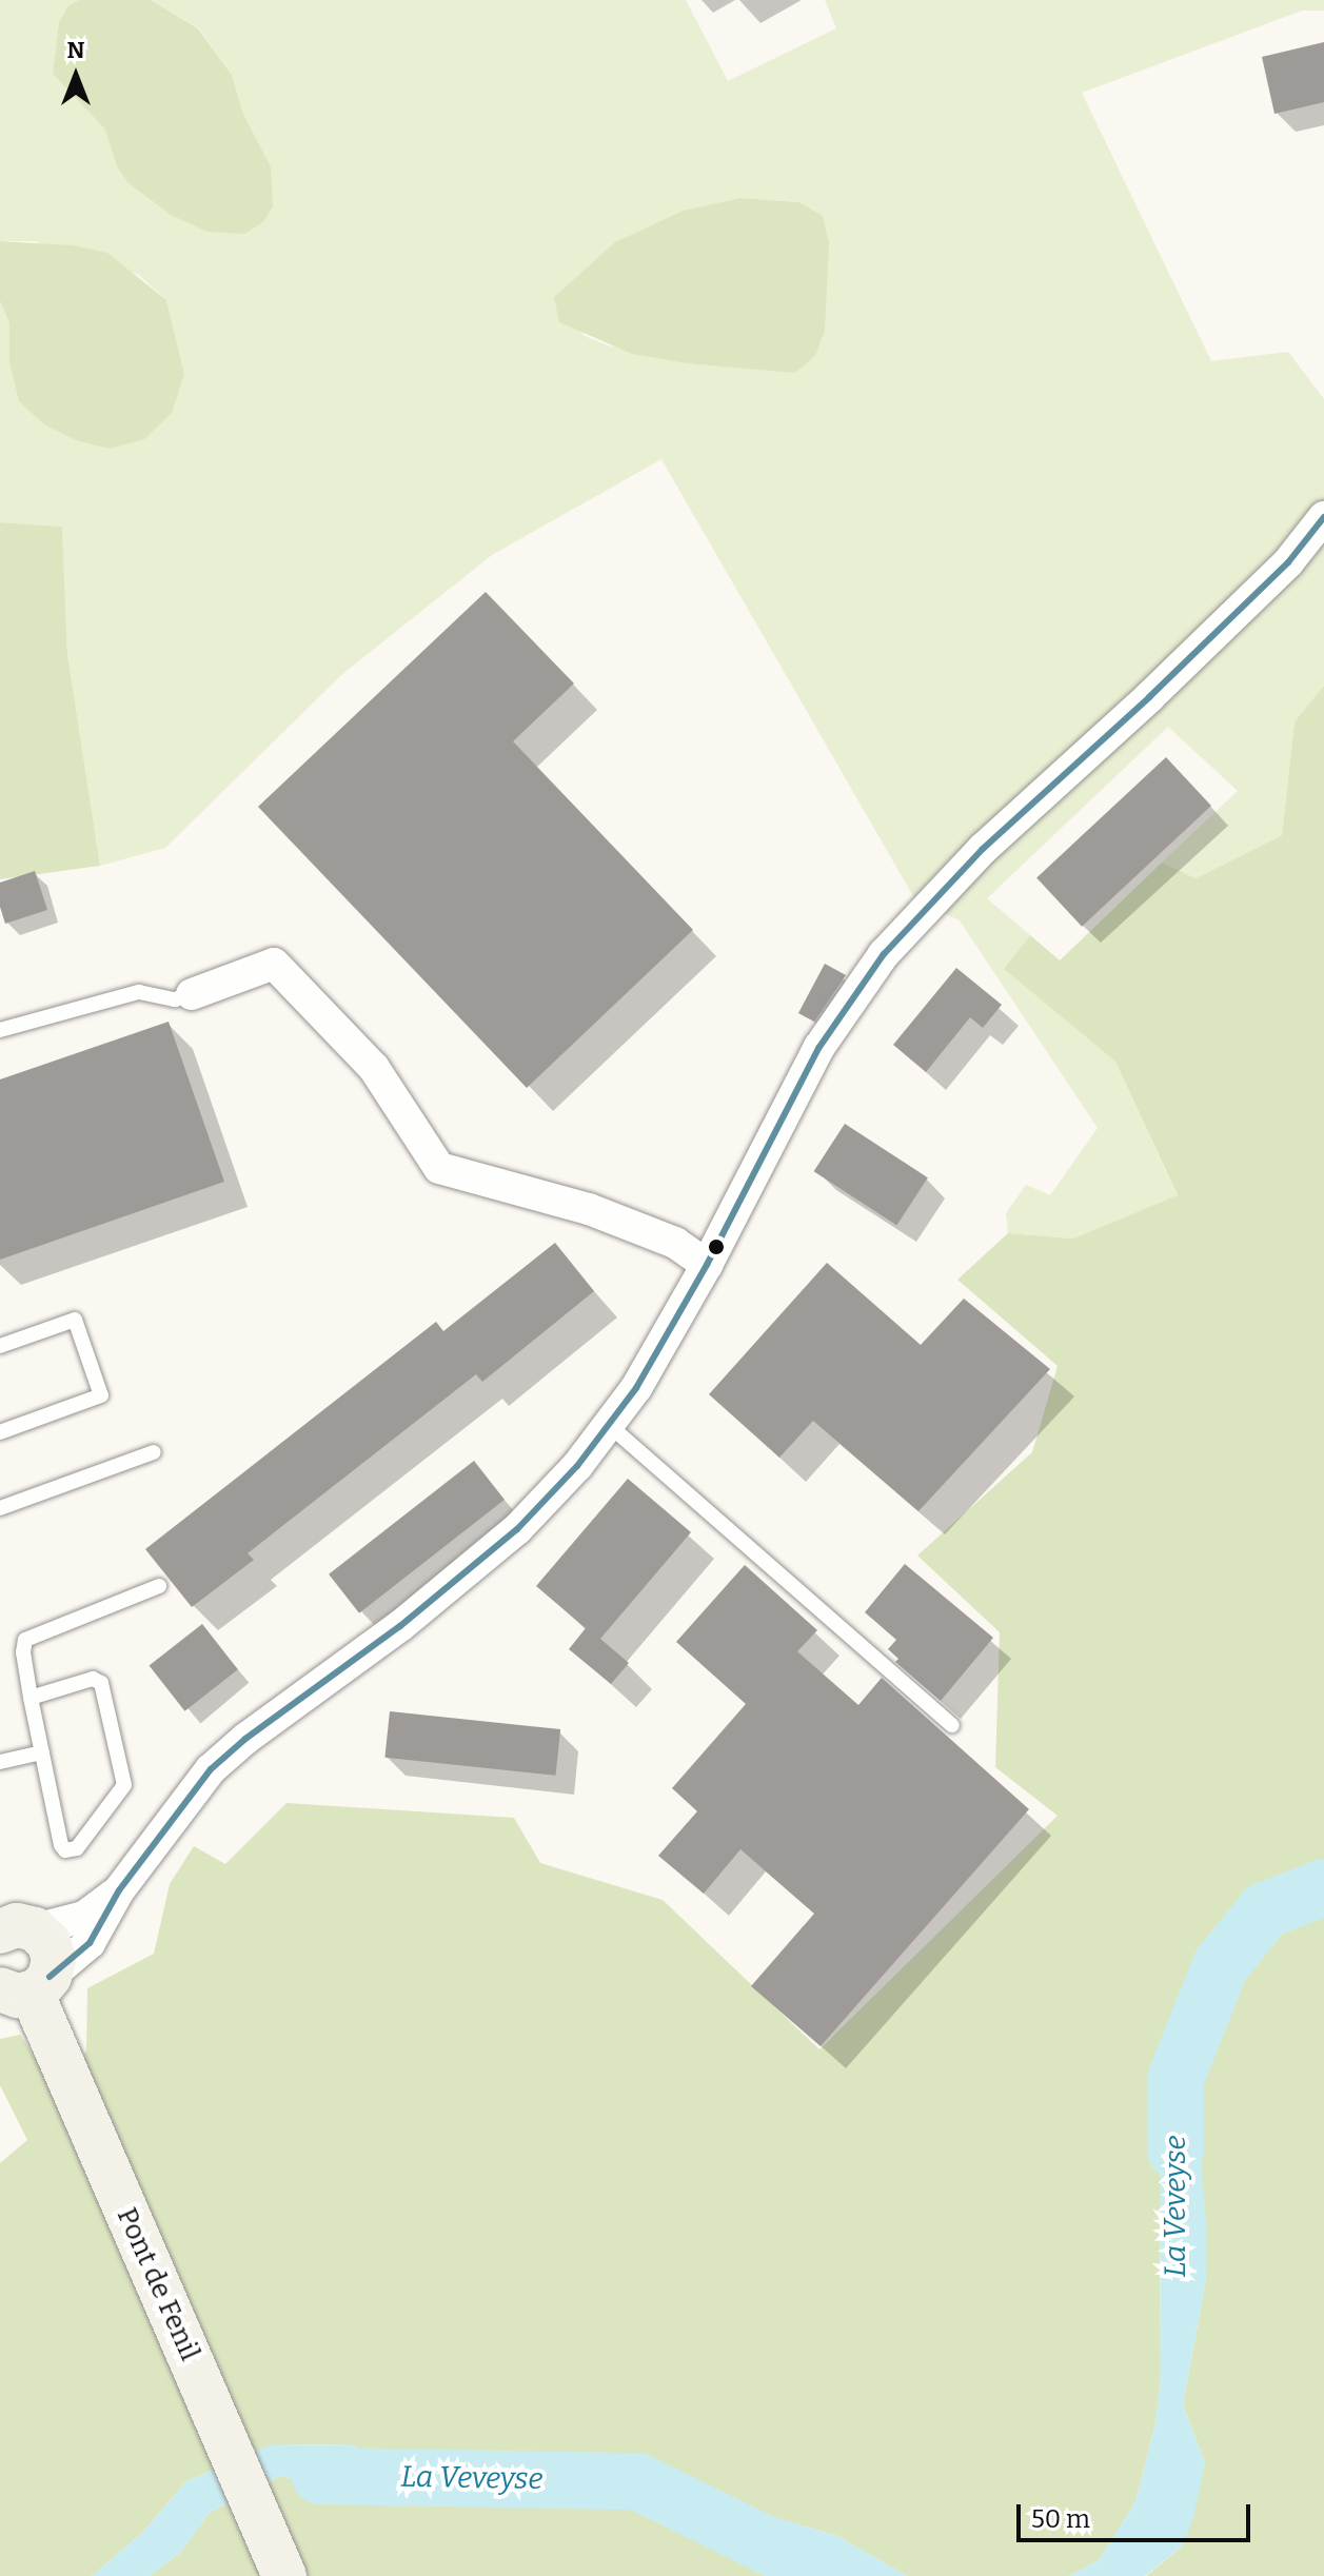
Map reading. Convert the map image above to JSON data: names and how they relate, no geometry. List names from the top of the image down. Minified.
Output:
{"streets":{"street":["Pont de Fenil"]},"water":["La Veveyse"],"scale_bar":"50 m","north":"top"}
